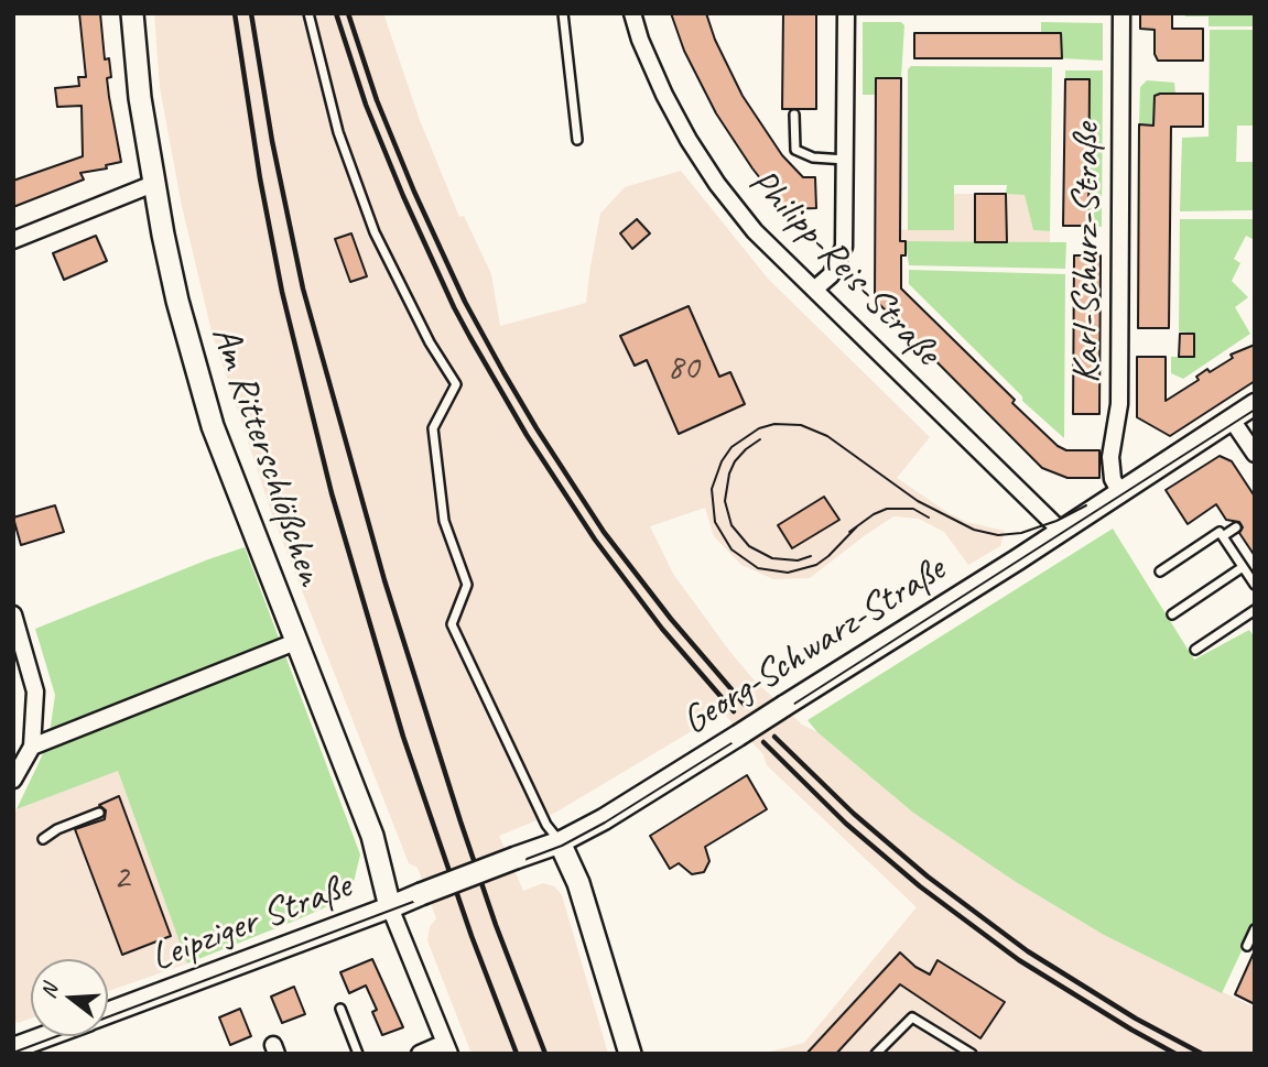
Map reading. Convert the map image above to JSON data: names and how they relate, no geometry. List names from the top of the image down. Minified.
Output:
{"streets":{"main road":["Am Ritterschlößchen","Georg-Schwarz-Straße"],"street":["Karl-Schurz-Straße","Philipp-Reis-Straße","Leipziger Straße"]},"crossings":[["Karl-Schurz-Straße","Georg-Schwarz-Straße"],["Philipp-Reis-Straße","Georg-Schwarz-Straße"],["Am Ritterschlößchen","Georg-Schwarz-Straße"],["Am Ritterschlößchen","Leipziger Straße"],["Georg-Schwarz-Straße","Leipziger Straße"]],"house_numbers":["80","2"],"north":"left"}
